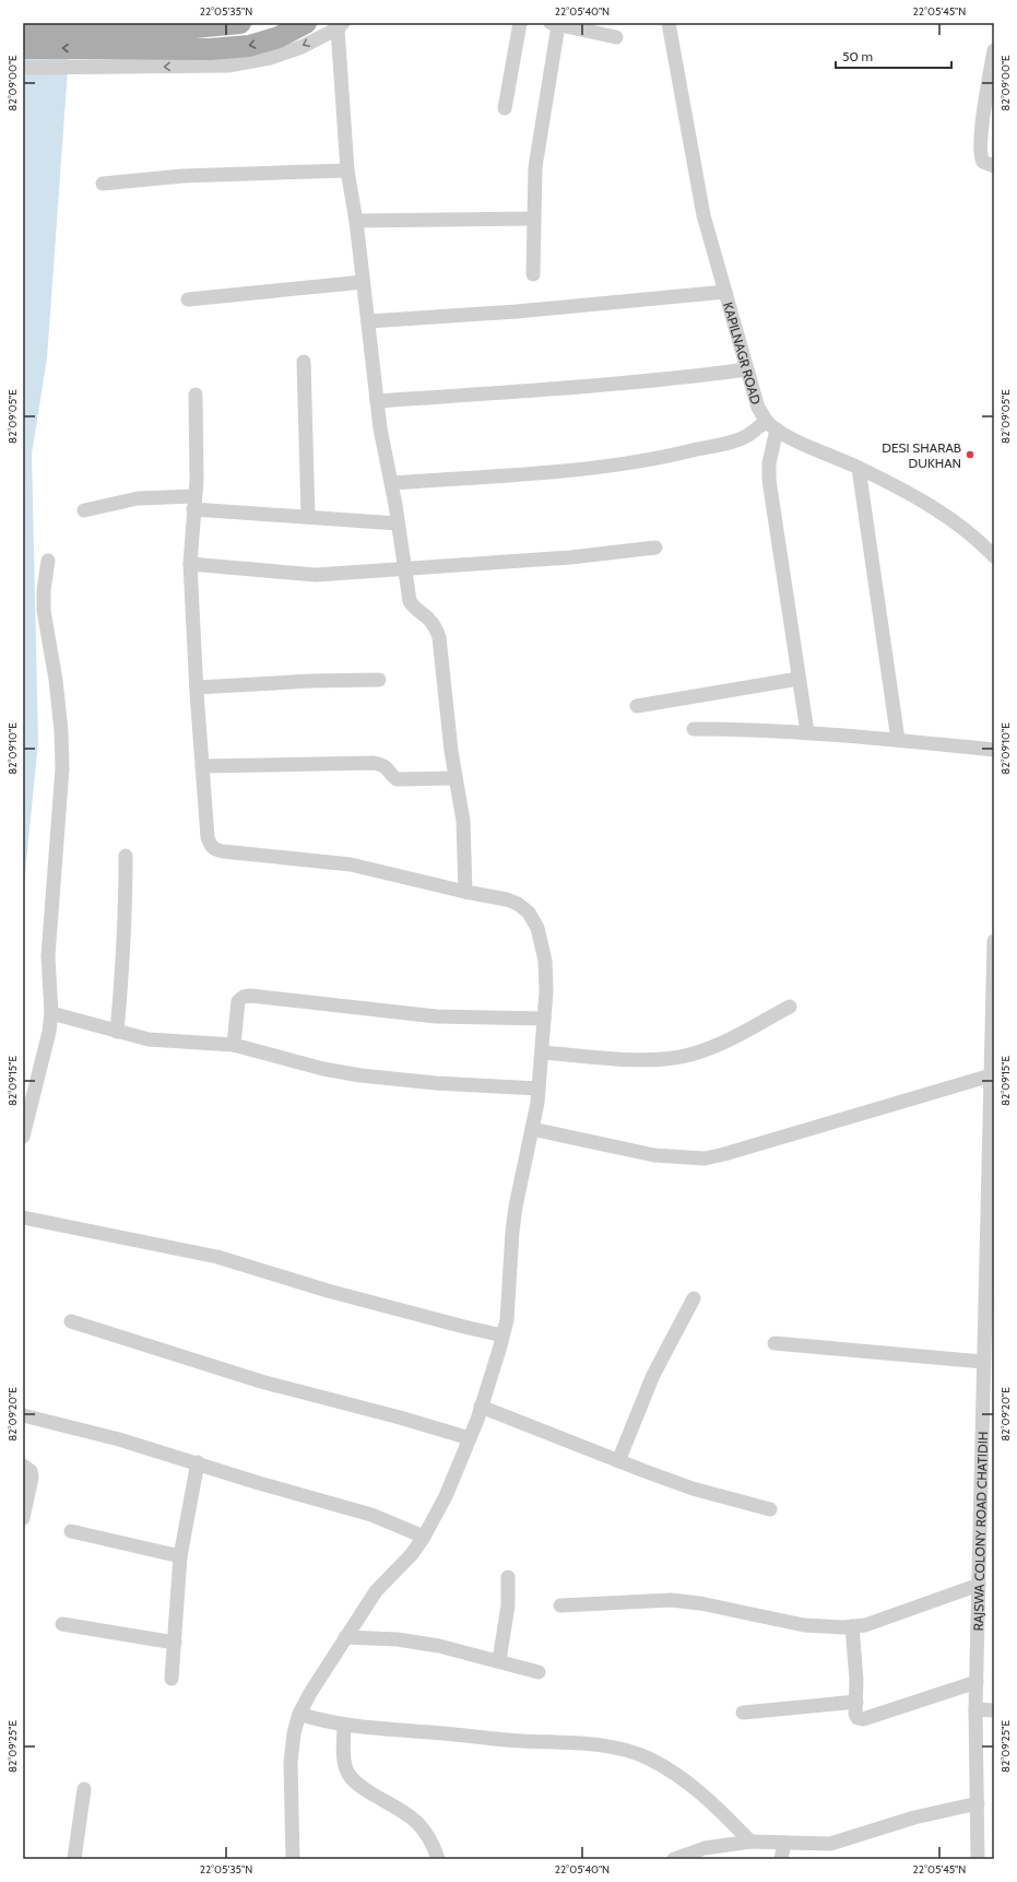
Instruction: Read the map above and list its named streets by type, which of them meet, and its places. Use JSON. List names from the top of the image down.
{
  "streets": {
    "street": ["KAPILNAGR ROAD", "RAJSWA COLONY ROAD CHATIDIH"]
  },
  "places": ["DESI SHARAB DUKHAN"],
  "scale_bar": "50 m",
  "coordinates": [
    "22°05'35\"N",
    "22°05'40\"N",
    "22°05'45\"N",
    "82°09'00\"E",
    "82°09'05\"E",
    "82°09'10\"E",
    "82°09'15\"E",
    "82°09'20\"E",
    "82°09'25\"E"
  ]
}
